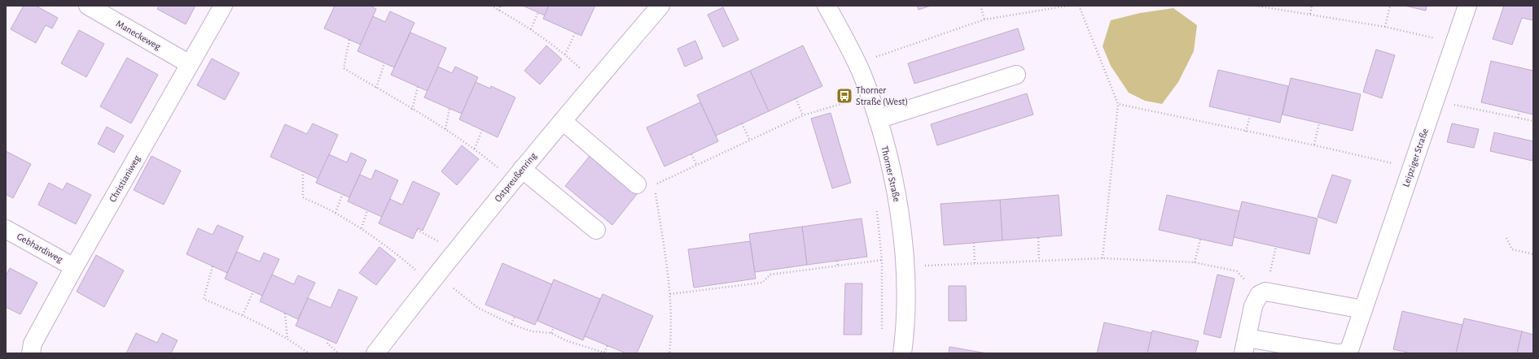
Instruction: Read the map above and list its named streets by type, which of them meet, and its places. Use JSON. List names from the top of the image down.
{
  "streets": {
    "street": [
      "Maneckeweg",
      "Leipziger Straße",
      "Thorner Straße",
      "Ostpreußenring",
      "Christianiweg",
      "Gebhardiweg"
    ]
  },
  "crossings": [
    ["Maneckeweg", "Christianiweg"],
    ["Christianiweg", "Gebhardiweg"]
  ],
  "places": {
    "bus stop": ["Thorner Straße (West)"]
  }
}
